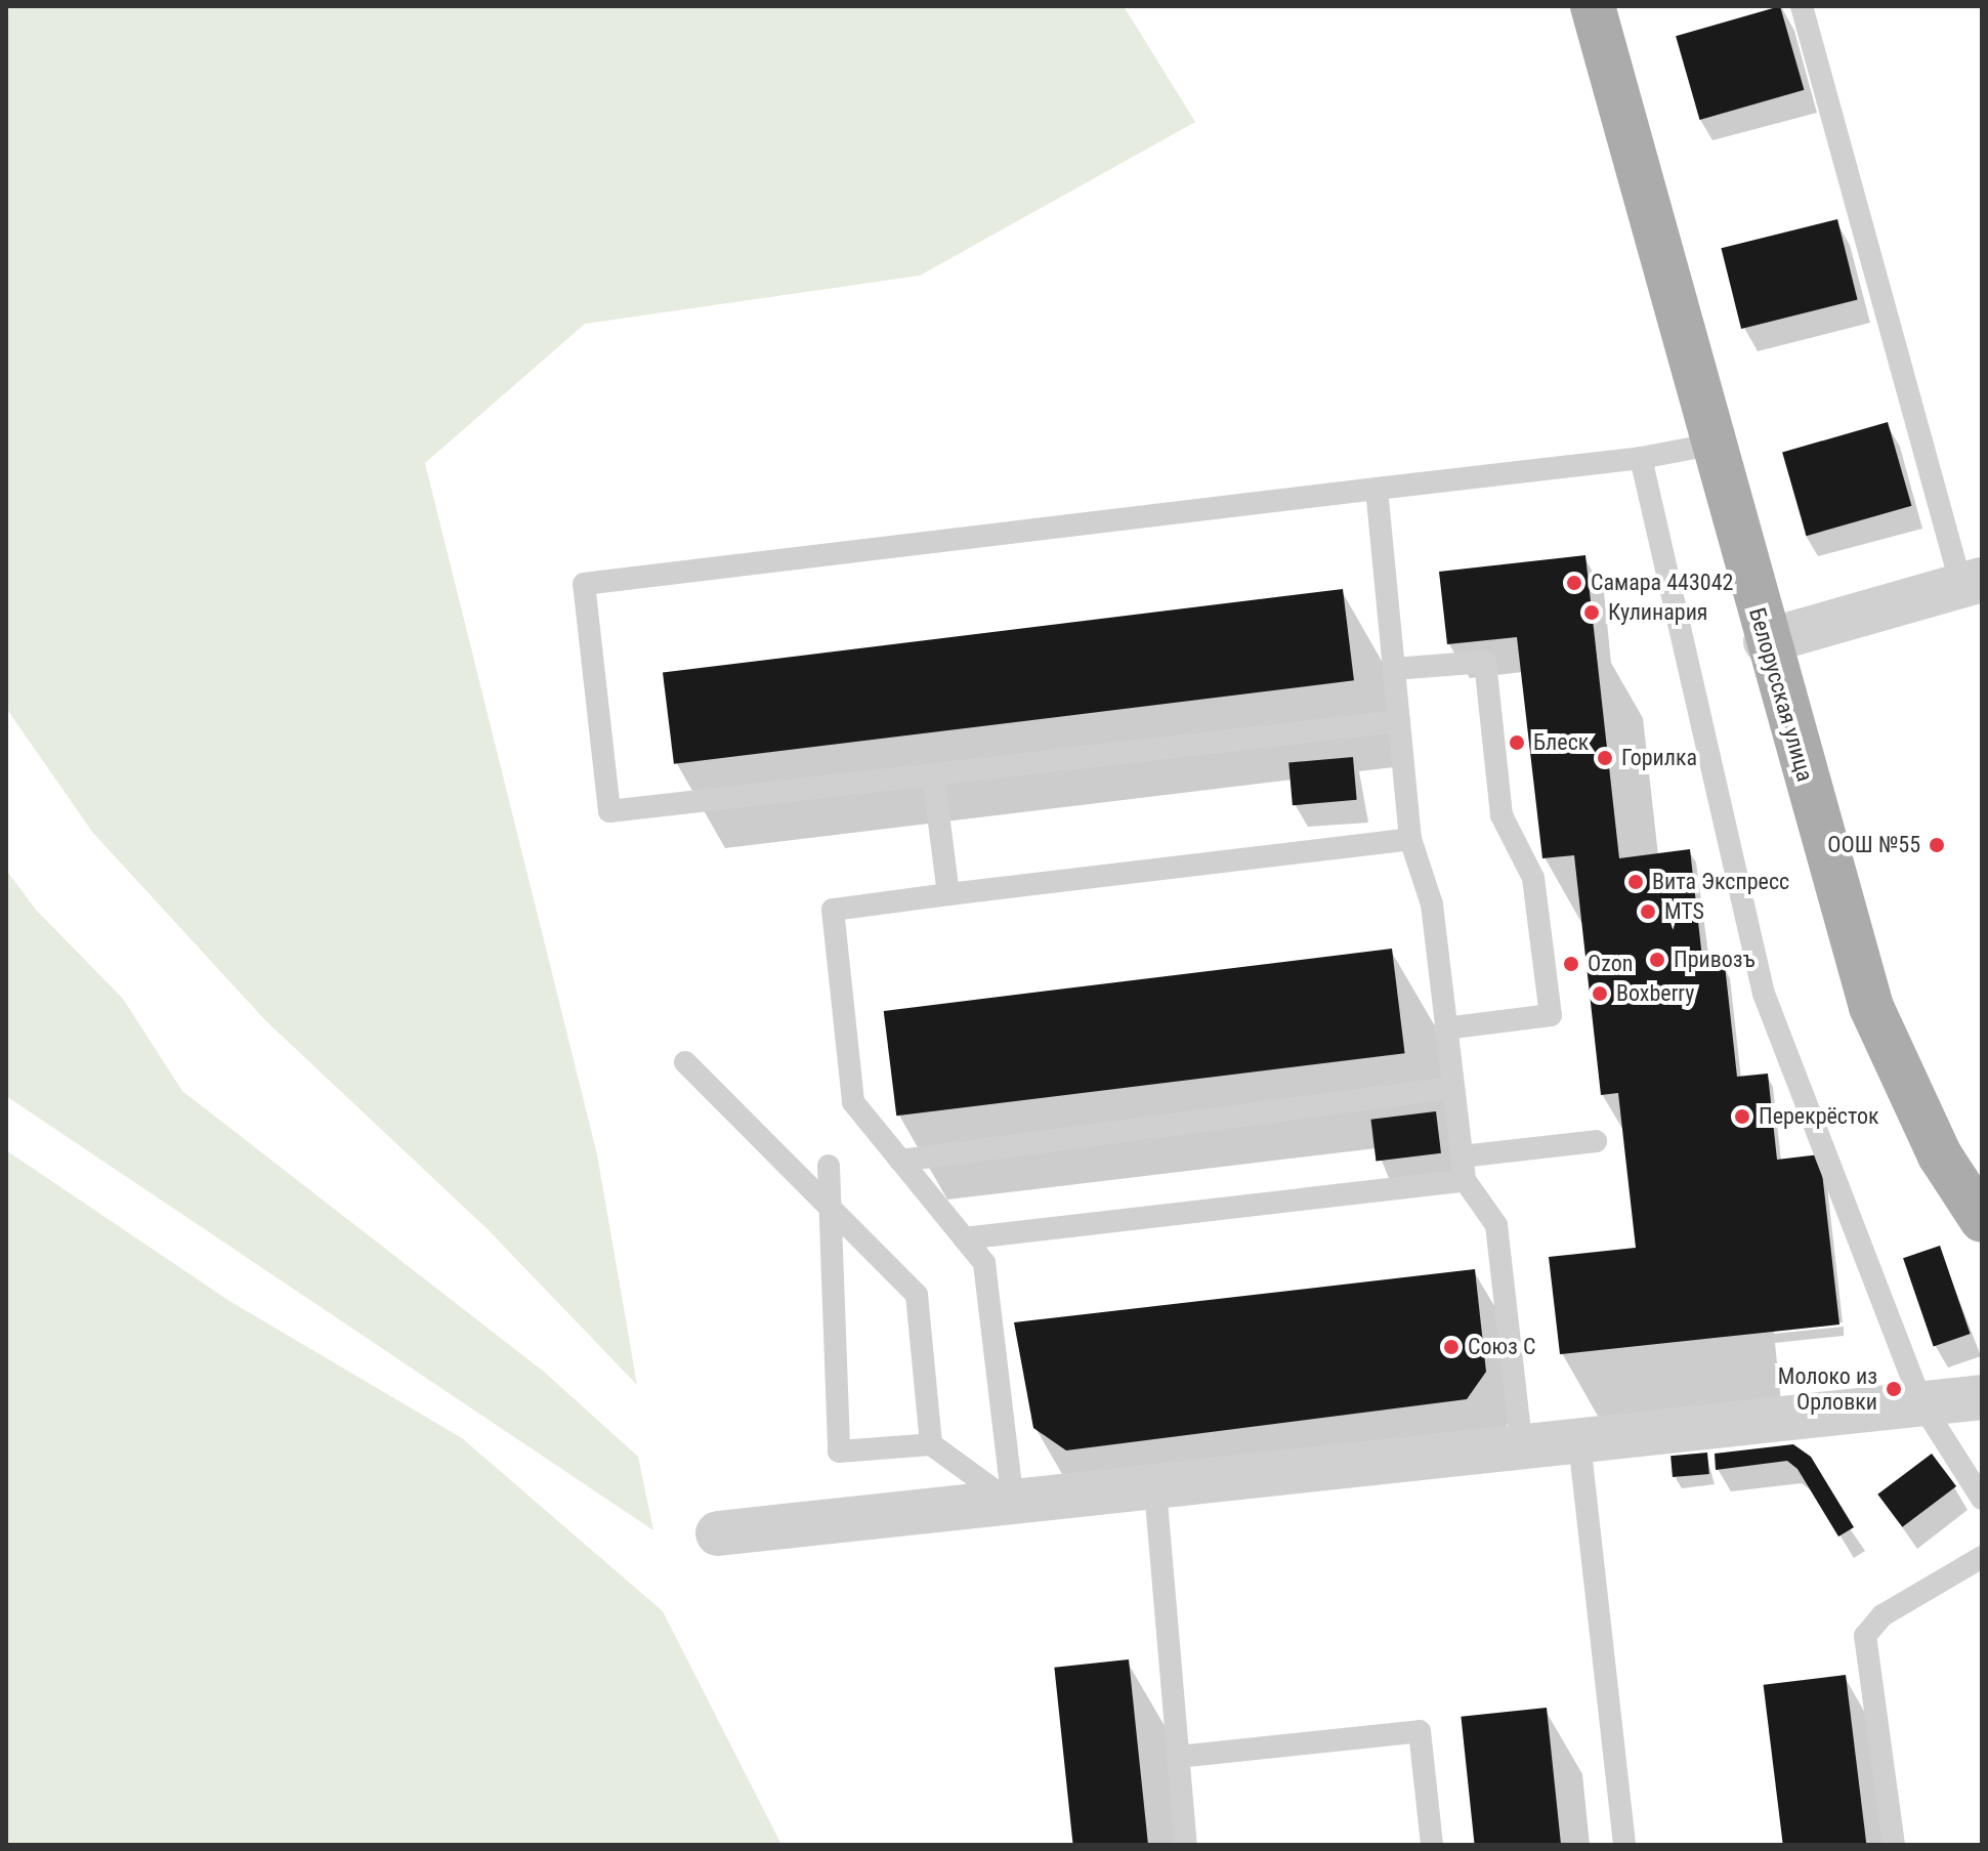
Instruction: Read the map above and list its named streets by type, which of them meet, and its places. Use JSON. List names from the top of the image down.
{
  "streets": {
    "main road": ["Белорусская улица"]
  },
  "places": [
    "Самара 443042",
    "Кулинария",
    "Блеск",
    "Горилка",
    "ООШ №55",
    "Вита Экспресс",
    "MTS",
    "Привозъ",
    "Ozon",
    "Boxberry",
    "Перекрёсток",
    "Союз С",
    "Молоко из Орловки"
  ]
}
